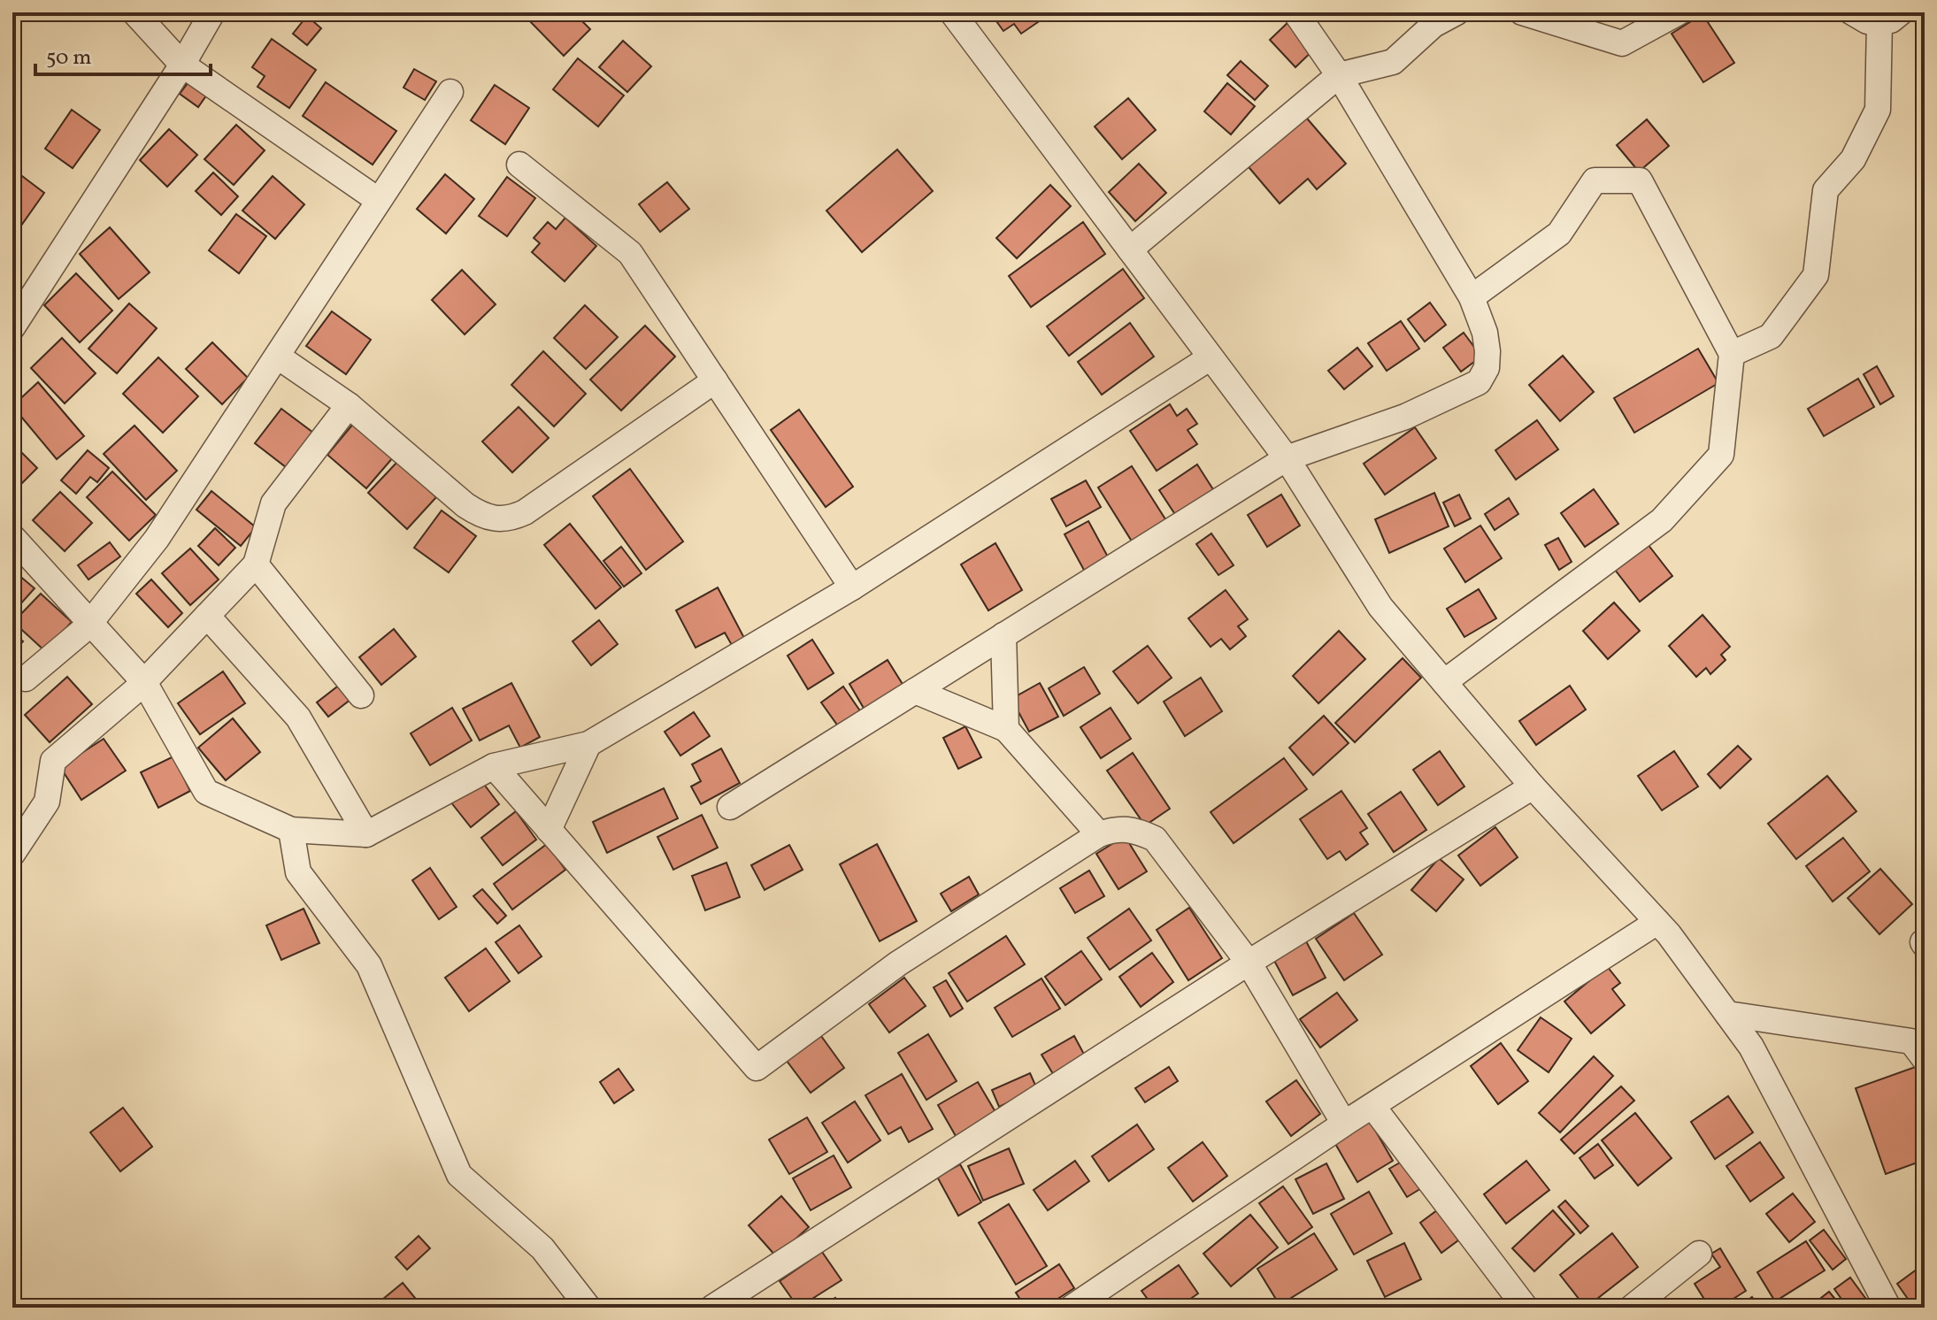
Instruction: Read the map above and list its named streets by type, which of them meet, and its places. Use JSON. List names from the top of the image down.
{
  "scale_bar": "50 m"
}
